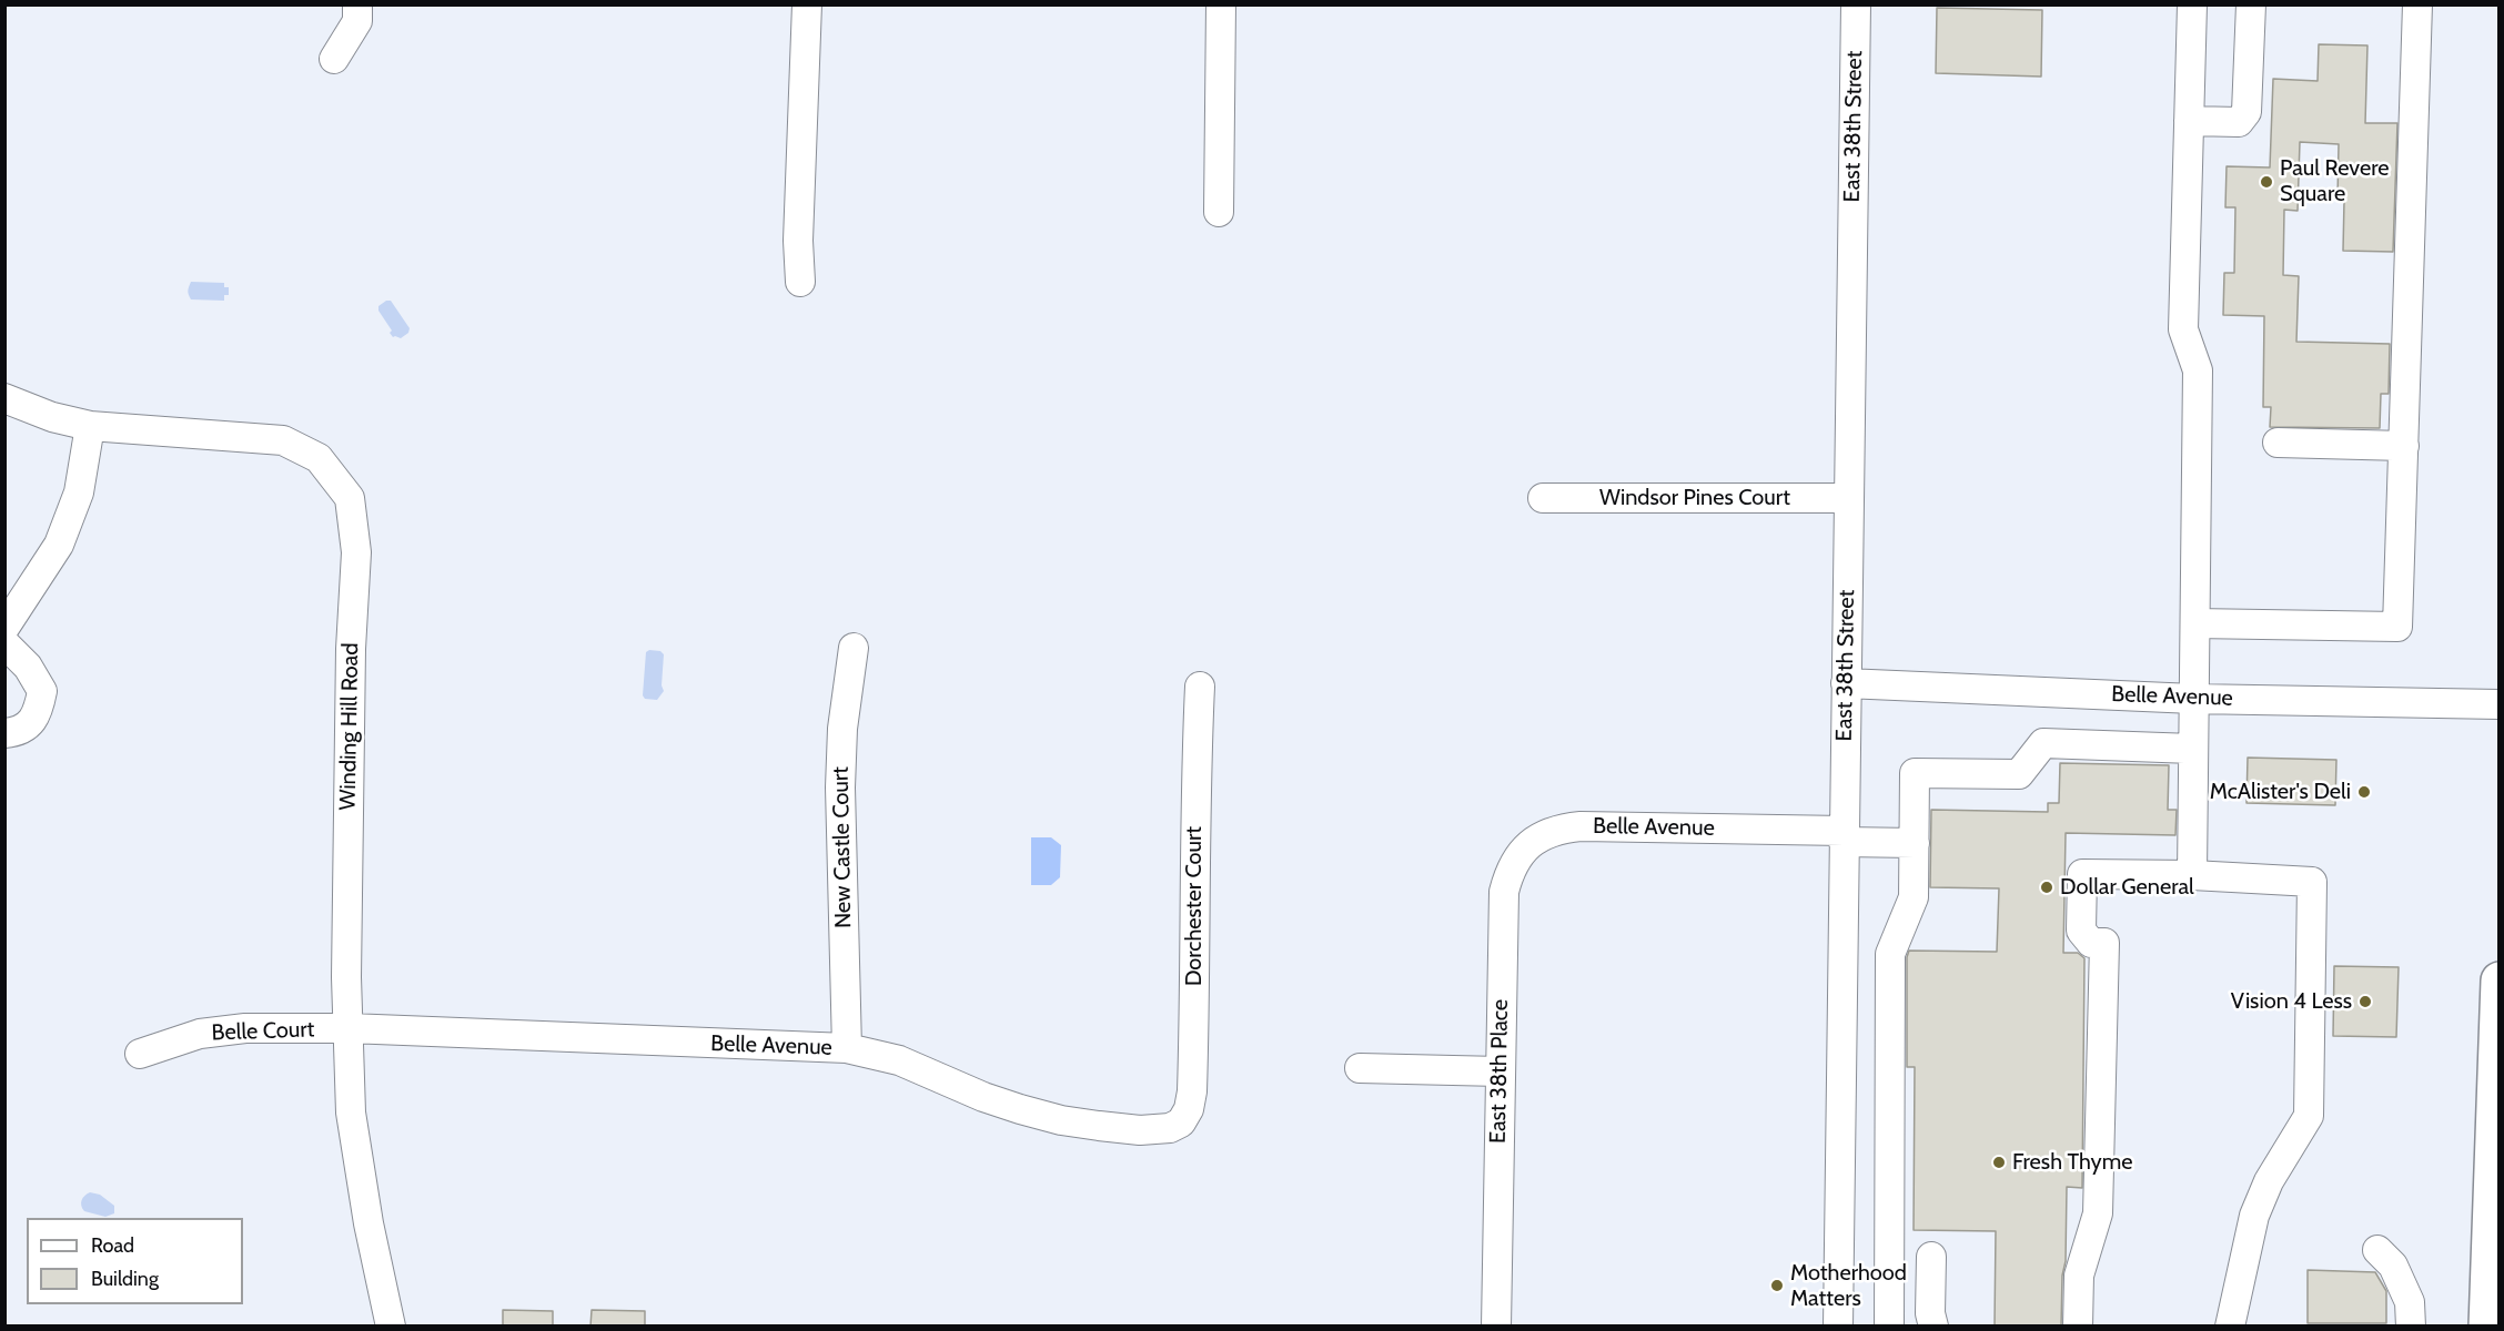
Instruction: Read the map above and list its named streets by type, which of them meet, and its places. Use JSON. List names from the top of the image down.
{
  "streets": {
    "street": [
      "East 38th Street",
      "Windsor Pines Court",
      "Belle Avenue",
      "Winding Hill Road",
      "New Castle Court",
      "Dorchester Court",
      "Belle Court",
      "East 38th Place"
    ]
  },
  "crossings": [
    ["East 38th Street", "Windsor Pines Court"],
    ["East 38th Street", "Belle Avenue"],
    ["Belle Avenue", "Winding Hill Road"],
    ["Belle Avenue", "New Castle Court"],
    ["Belle Avenue", "Dorchester Court"],
    ["Belle Avenue", "Belle Court"],
    ["Belle Avenue", "East 38th Place"],
    ["Winding Hill Road", "Belle Court"]
  ],
  "places": [
    "Paul Revere Square",
    "McAlister's Deli",
    "Dollar General",
    "Vision 4 Less",
    "Fresh Thyme",
    "Motherhood Matters"
  ],
  "legend": ["Road", "Building"]
}
